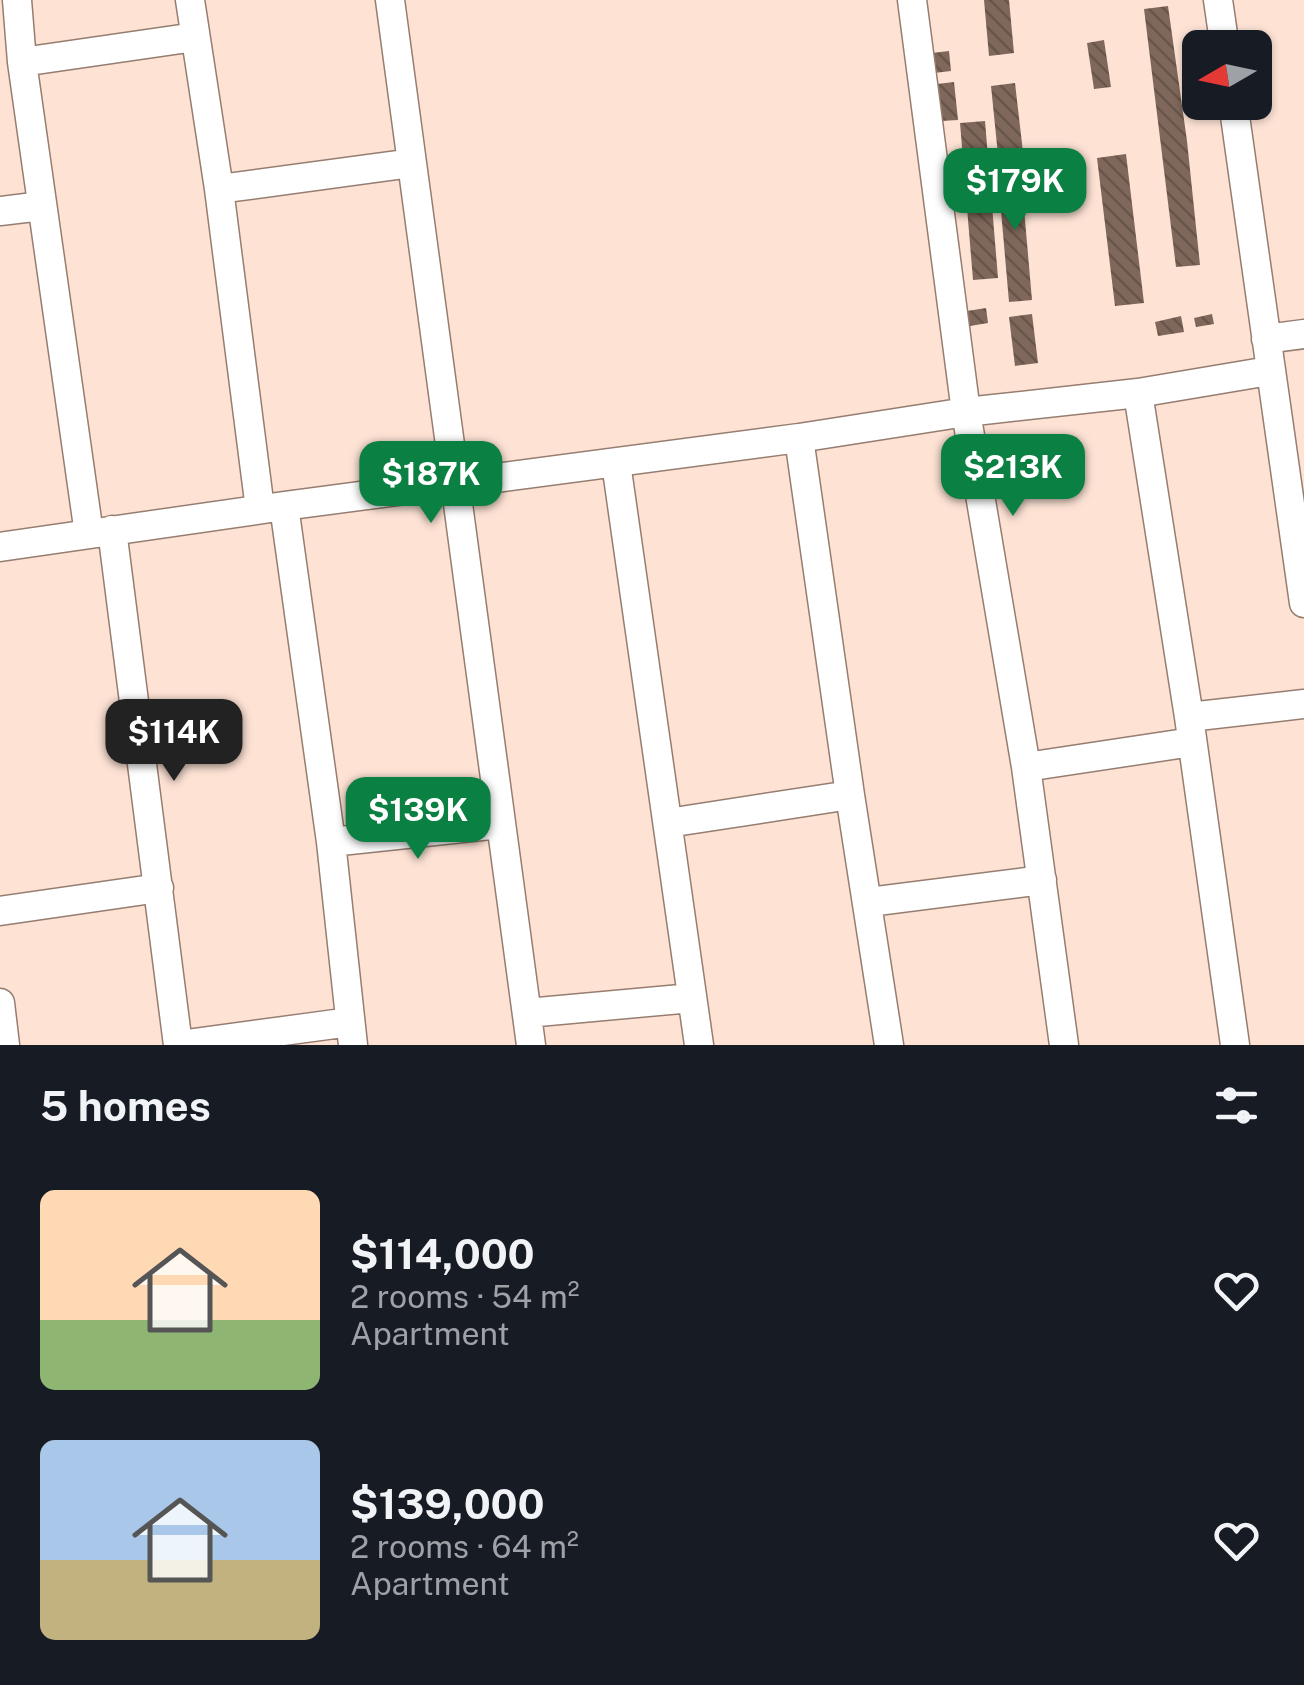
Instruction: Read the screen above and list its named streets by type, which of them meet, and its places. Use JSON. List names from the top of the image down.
{
  "north": "left",
  "page": {
    "price": [
      "$179K",
      "$213K",
      "$187K",
      "$114K",
      "$139K"
    ],
    "heading": "5 homes",
    "list": [
      {
        "name": "$114,000",
        "note": "2 rooms · 54 m² · Apartment"
      },
      {
        "name": "$139,000",
        "note": "2 rooms · 64 m² · Apartment"
      }
    ]
  }
}
